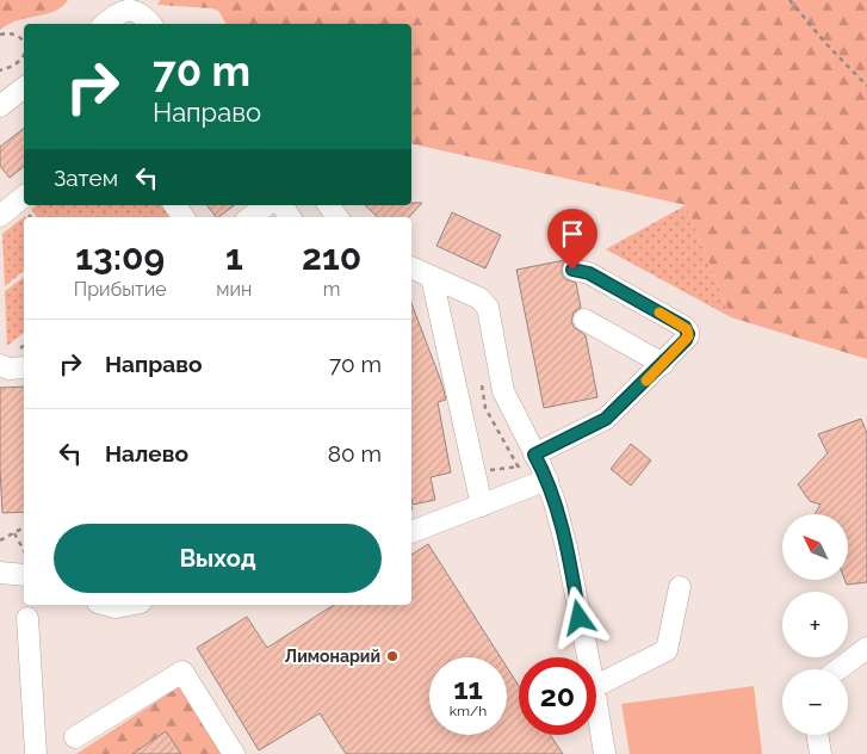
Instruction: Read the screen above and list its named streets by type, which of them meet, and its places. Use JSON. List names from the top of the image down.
{
  "places": ["Лимонарий"],
  "north": "top left",
  "page": {
    "turn": ["70 m", "Направо"],
    "then": "Затем",
    "eta": [
      "13:09",
      "Прибытие",
      "1",
      "мин",
      "210",
      "m"
    ],
    "list": [
      {
        "name": "Направо",
        "value": "70 m"
      },
      {
        "name": "Налево",
        "value": "80 m"
      }
    ],
    "buttons": "Выход",
    "map_buttons": ["+", "−"],
    "speed": "11 km/h",
    "limit": "20"
  }
}
